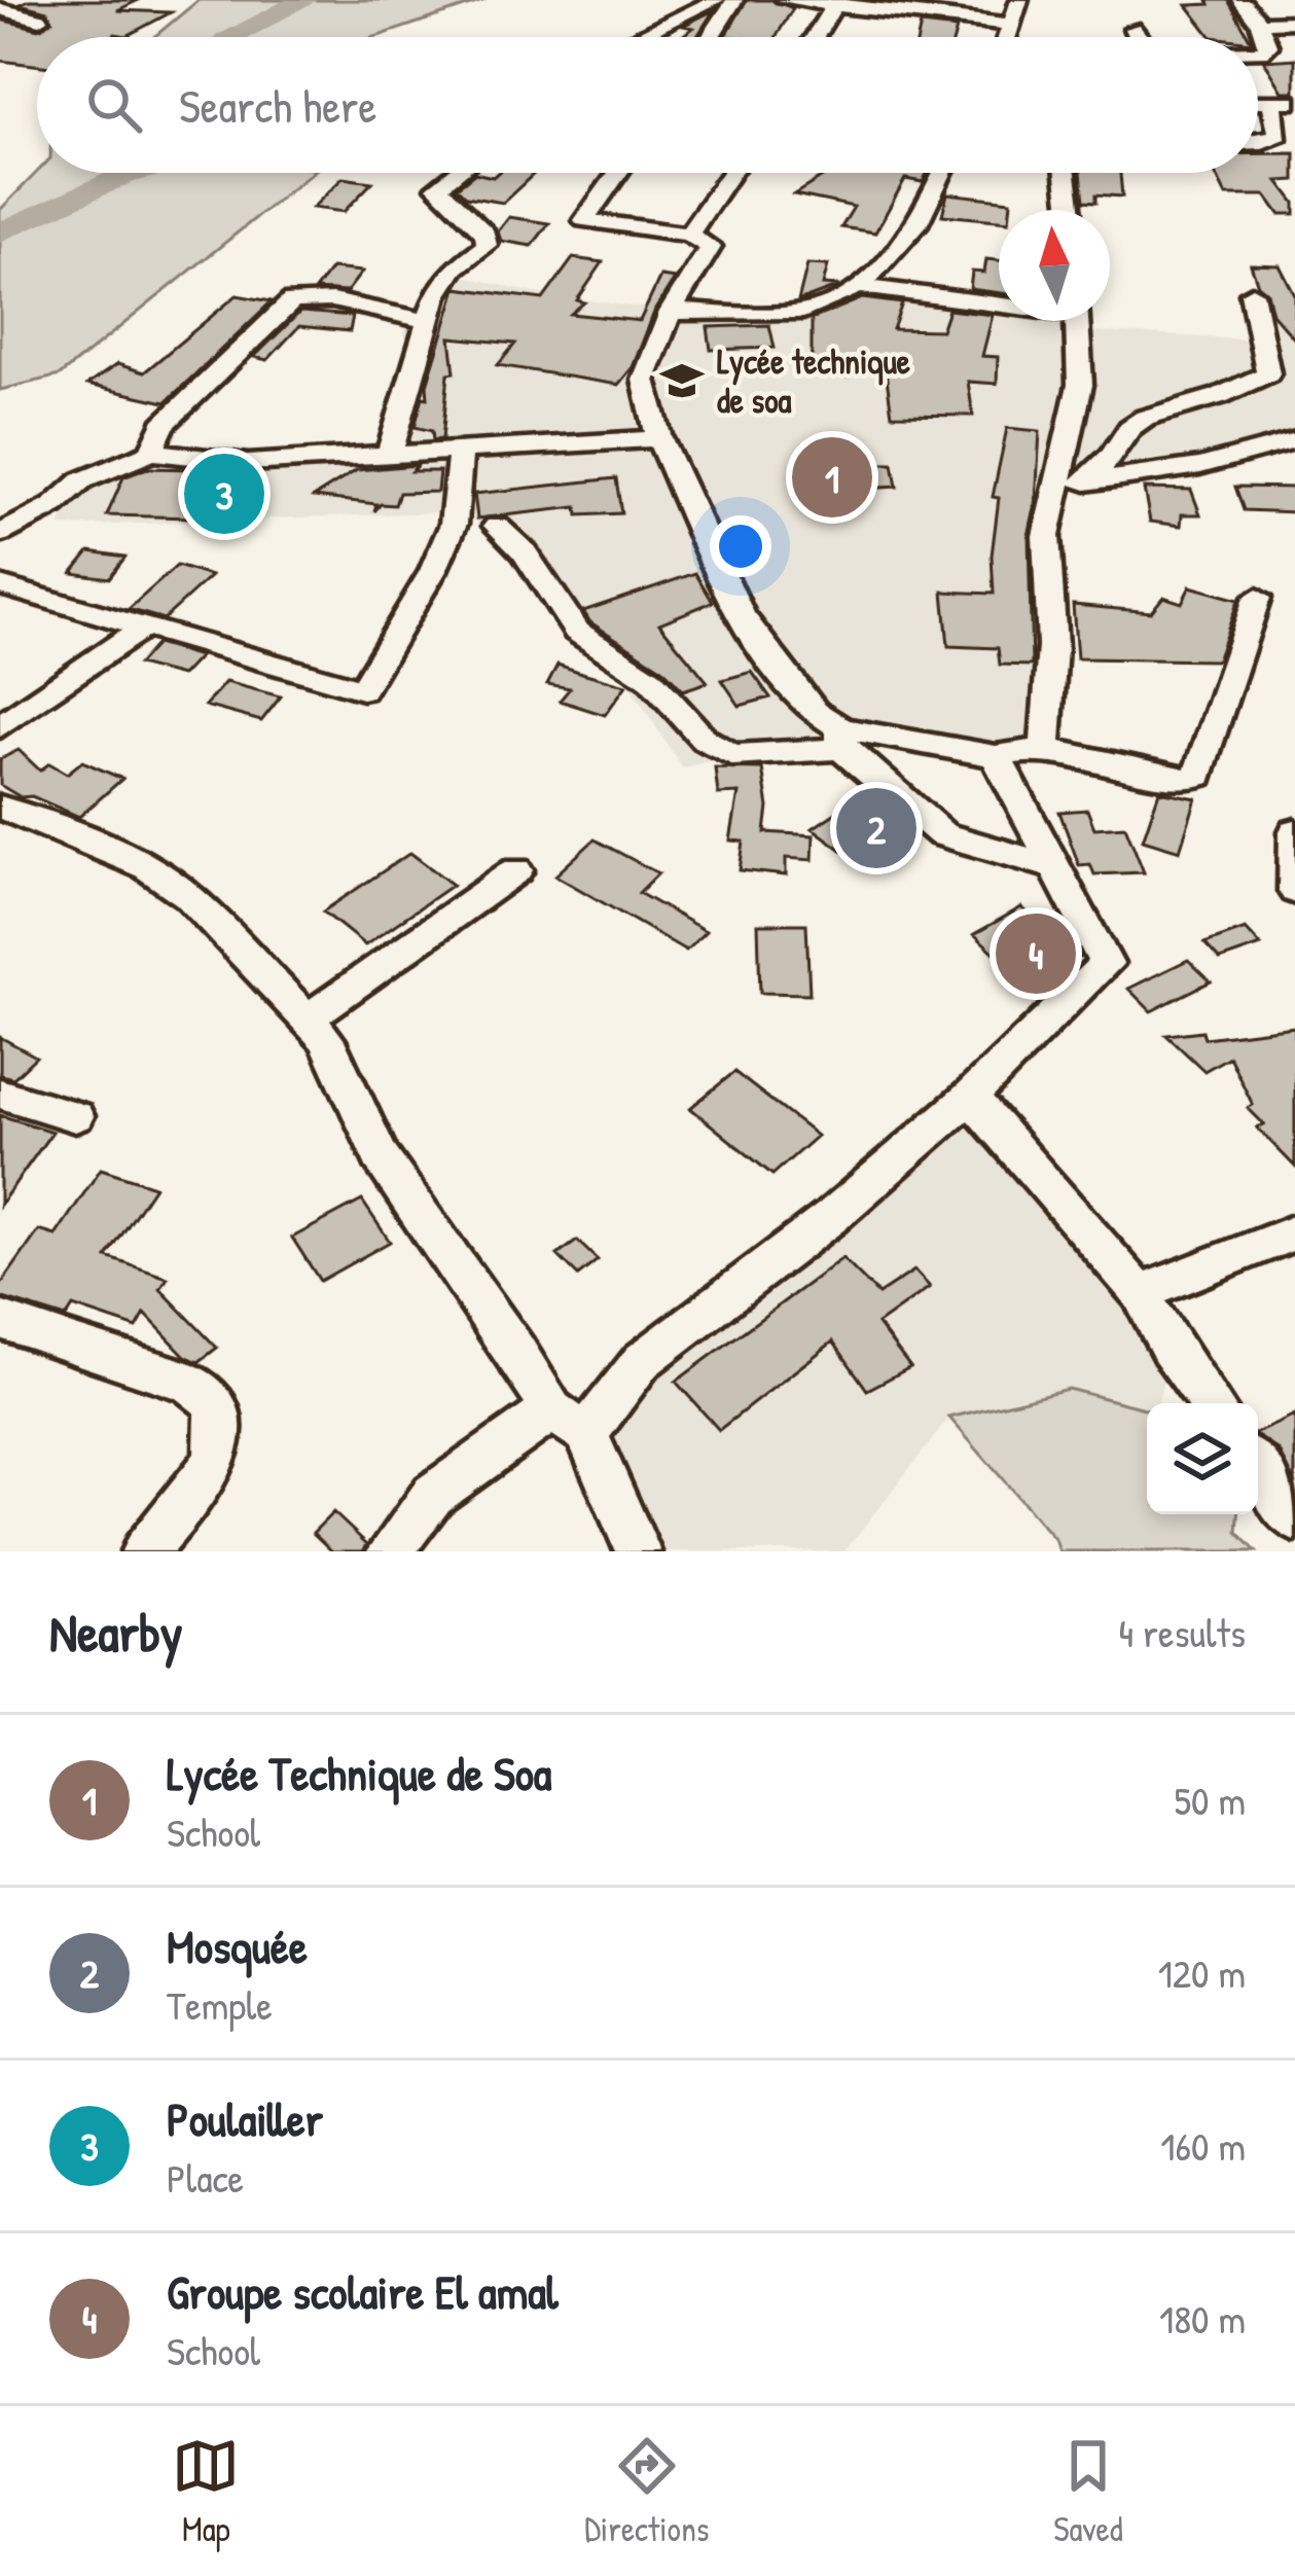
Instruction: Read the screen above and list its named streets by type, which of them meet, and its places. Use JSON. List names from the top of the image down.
{
  "places": {
    "school or university": ["Lycée technique de soa"]
  },
  "north": "top",
  "page": {
    "search": "Search here",
    "pins": [
      "1",
      "3",
      "2",
      "4"
    ],
    "heading": ["Nearby", "4 results"],
    "list": [
      {
        "mark": "1",
        "name": "Lycée Technique de Soa",
        "note": "School",
        "value": "50 m"
      },
      {
        "mark": "2",
        "name": "Mosquée",
        "note": "Temple",
        "value": "120 m"
      },
      {
        "mark": "3",
        "name": "Poulailler",
        "note": "Place",
        "value": "160 m"
      },
      {
        "mark": "4",
        "name": "Groupe scolaire El amal",
        "note": "School",
        "value": "180 m"
      }
    ],
    "nav": ["Map", "Directions", "Saved"]
  }
}
